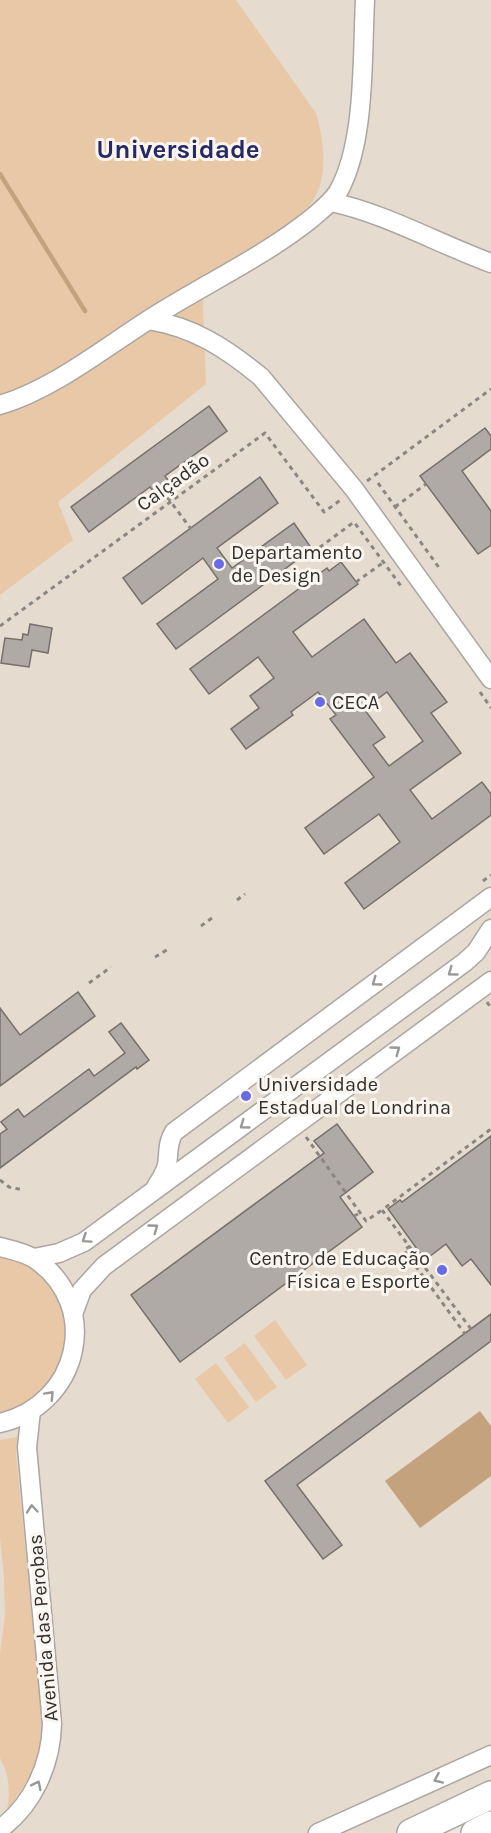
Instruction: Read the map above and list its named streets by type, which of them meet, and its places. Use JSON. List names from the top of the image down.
{
  "streets": {
    "street": ["Avenida das Perobas"],
    "path": ["Calçadão"]
  },
  "one_way": ["Avenida das Perobas"],
  "districts": ["Universidade"],
  "places": [
    "Departamento de Design",
    "CECA",
    "Universidade Estadual de Londrina",
    "Centro de Educação Física e Esporte"
  ]
}
